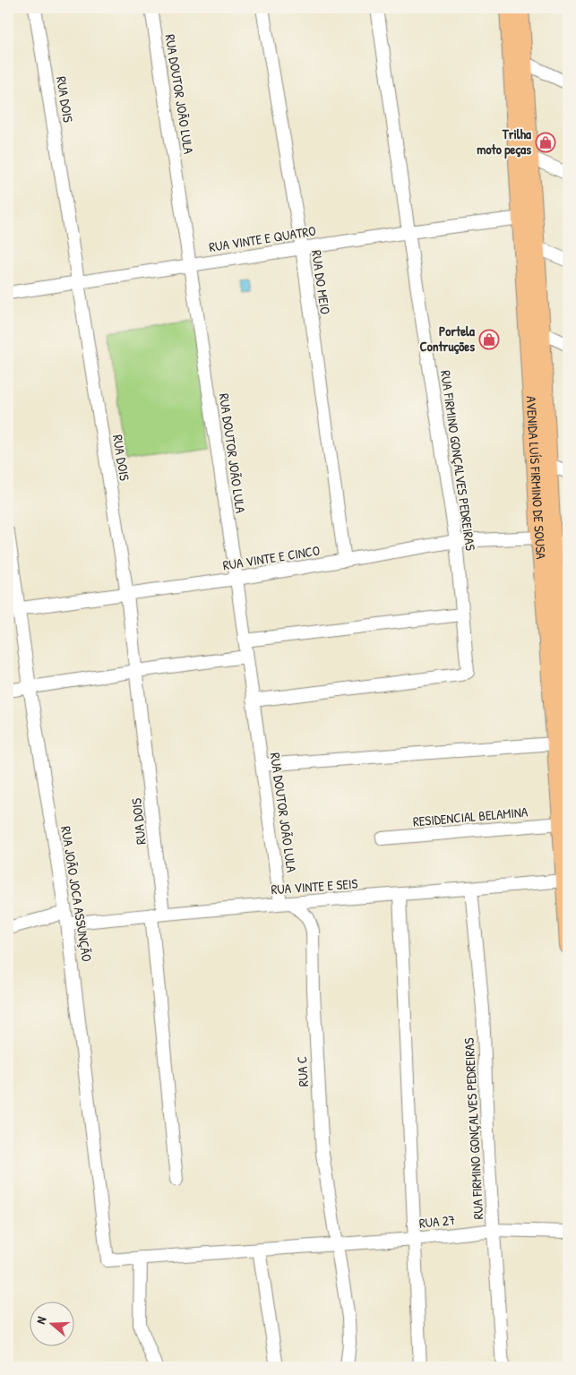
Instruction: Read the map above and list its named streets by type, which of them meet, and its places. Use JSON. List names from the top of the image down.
{
  "streets": {
    "main road": ["AVENIDA LUÍS FIRMINO DE SOUSA"],
    "street": [
      "RUA DOUTOR JOÃO LULA",
      "RUA DOIS",
      "RUA VINTE E QUATRO",
      "RUA DO MEIO",
      "RUA FIRMINO GONÇALVES PEDREIRAS",
      "RUA VINTE E CINCO",
      "RESIDENCIAL BELAMINA",
      "RUA VINTE E SEIS",
      "RUA JOÃO JOCA ASSUNÇÃO",
      "RUA C",
      "RUA 27"
    ]
  },
  "crossings": [
    ["RUA DOUTOR JOÃO LULA", "RUA VINTE E QUATRO"],
    ["RUA DOUTOR JOÃO LULA", "RUA FIRMINO GONÇALVES PEDREIRAS"],
    ["RUA DOUTOR JOÃO LULA", "RUA VINTE E CINCO"],
    ["RUA DOUTOR JOÃO LULA", "RUA VINTE E SEIS"],
    ["RUA DOUTOR JOÃO LULA", "RUA C"],
    ["RUA DOIS", "RUA VINTE E QUATRO"],
    ["RUA DOIS", "RUA VINTE E CINCO"],
    ["RUA DOIS", "RUA VINTE E SEIS"],
    ["RUA VINTE E QUATRO", "RUA DO MEIO"],
    ["RUA VINTE E QUATRO", "RUA FIRMINO GONÇALVES PEDREIRAS"],
    ["RUA VINTE E QUATRO", "AVENIDA LUÍS FIRMINO DE SOUSA"],
    ["RUA DO MEIO", "RUA VINTE E CINCO"],
    ["RUA FIRMINO GONÇALVES PEDREIRAS", "RUA VINTE E CINCO"],
    ["RUA FIRMINO GONÇALVES PEDREIRAS", "RUA VINTE E SEIS"],
    ["RUA FIRMINO GONÇALVES PEDREIRAS", "RUA 27"],
    ["AVENIDA LUÍS FIRMINO DE SOUSA", "RUA VINTE E CINCO"],
    ["AVENIDA LUÍS FIRMINO DE SOUSA", "RESIDENCIAL BELAMINA"],
    ["AVENIDA LUÍS FIRMINO DE SOUSA", "RUA VINTE E SEIS"],
    ["RUA VINTE E CINCO", "RUA JOÃO JOCA ASSUNÇÃO"],
    ["RUA VINTE E SEIS", "RUA JOÃO JOCA ASSUNÇÃO"],
    ["RUA VINTE E SEIS", "RUA C"],
    ["RUA JOÃO JOCA ASSUNÇÃO", "RUA 27"],
    ["RUA C", "RUA 27"]
  ],
  "places": {
    "shop": ["Trilha moto peças", "Portela Contruções"]
  },
  "north": "left"
}
